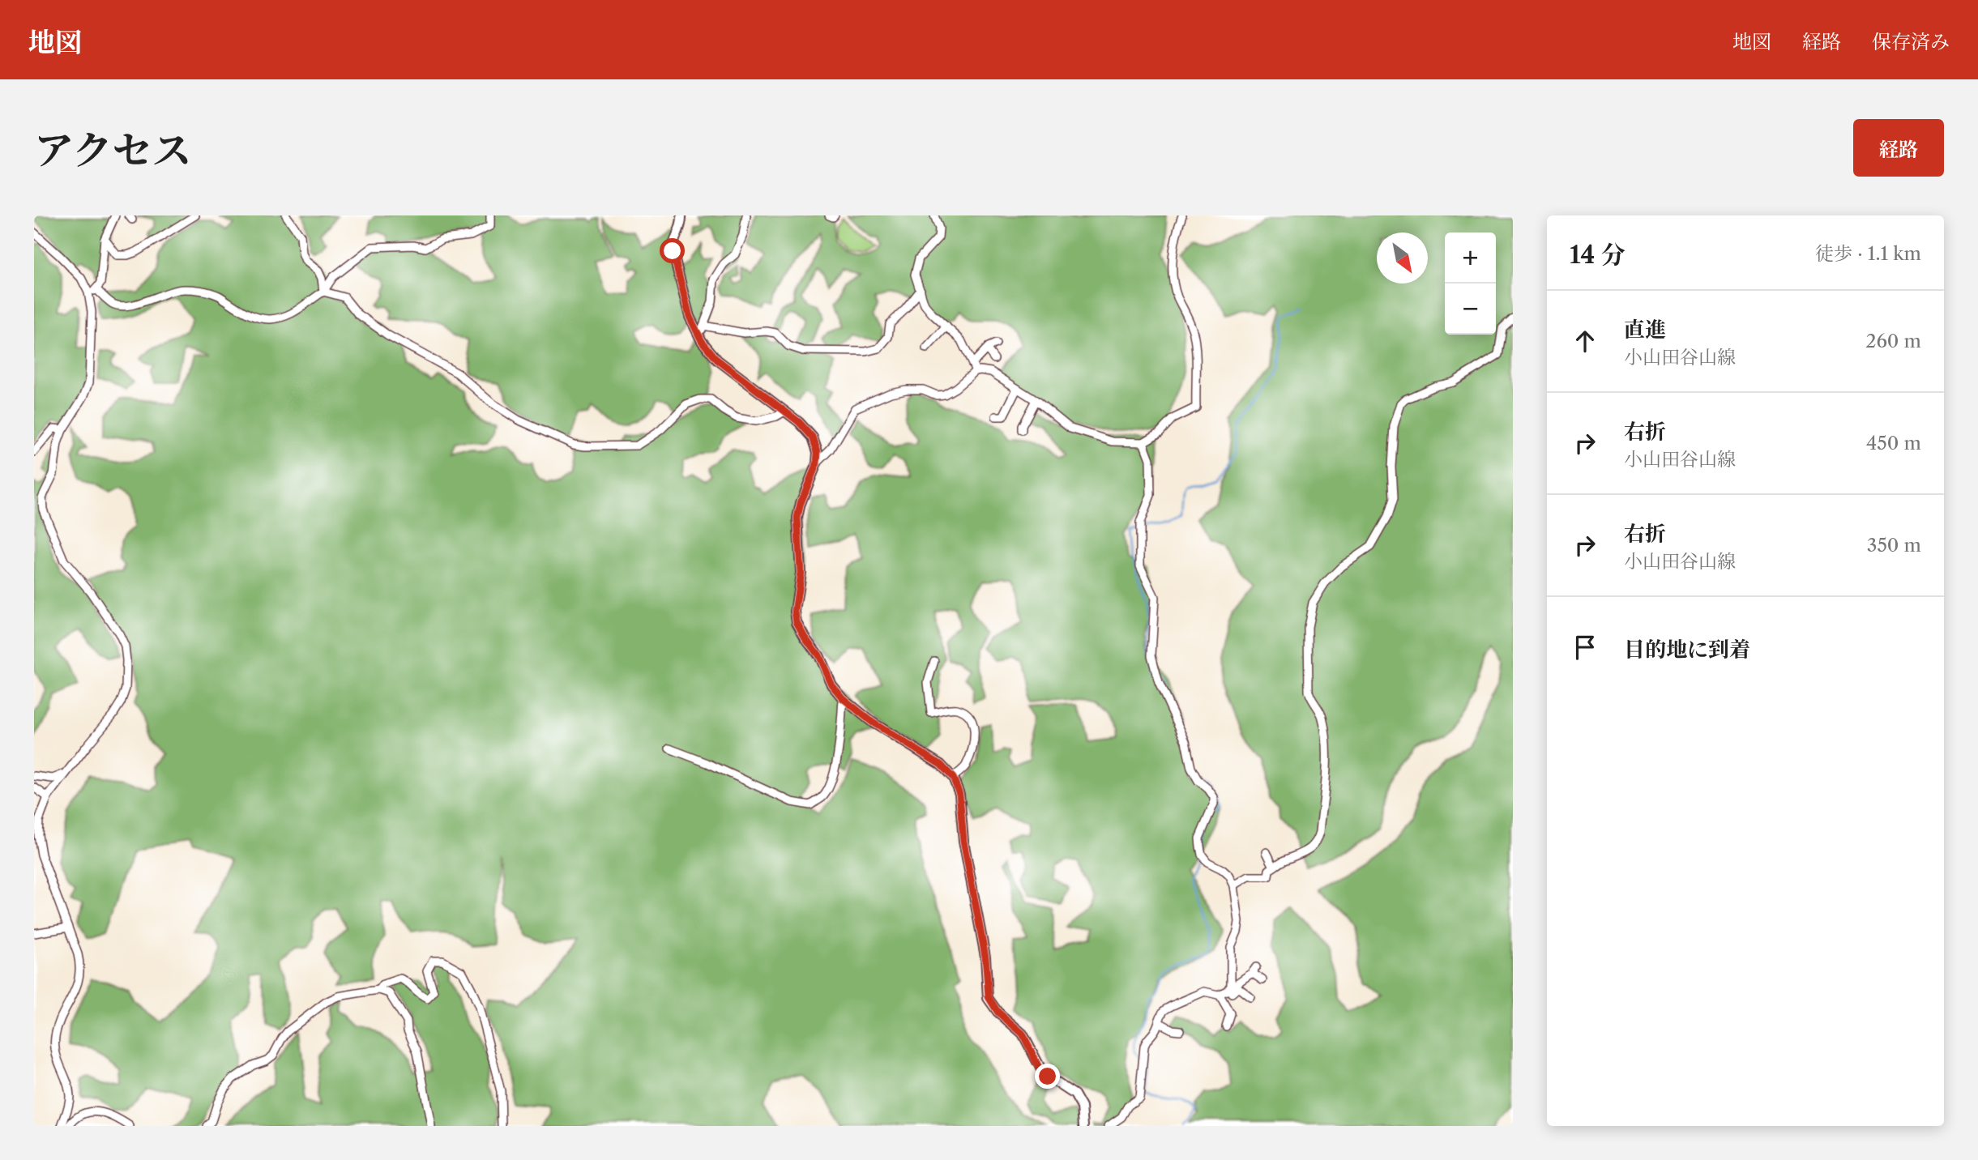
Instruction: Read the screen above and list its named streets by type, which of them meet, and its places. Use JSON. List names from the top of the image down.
{
  "north": "bottom right",
  "page": {
    "header": "地図",
    "nav": ["地図", "経路", "保存済み"],
    "title": "アクセス",
    "buttons": "経路",
    "heading": ["14 分", "徒歩 · 1.1 km"],
    "map_buttons": ["+", "−"],
    "list": [
      ["直進", "小山田谷山線", "260 m"],
      ["右折", "小山田谷山線", "450 m"],
      ["右折", "小山田谷山線", "350 m"],
      "目的地に到着"
    ]
  }
}
